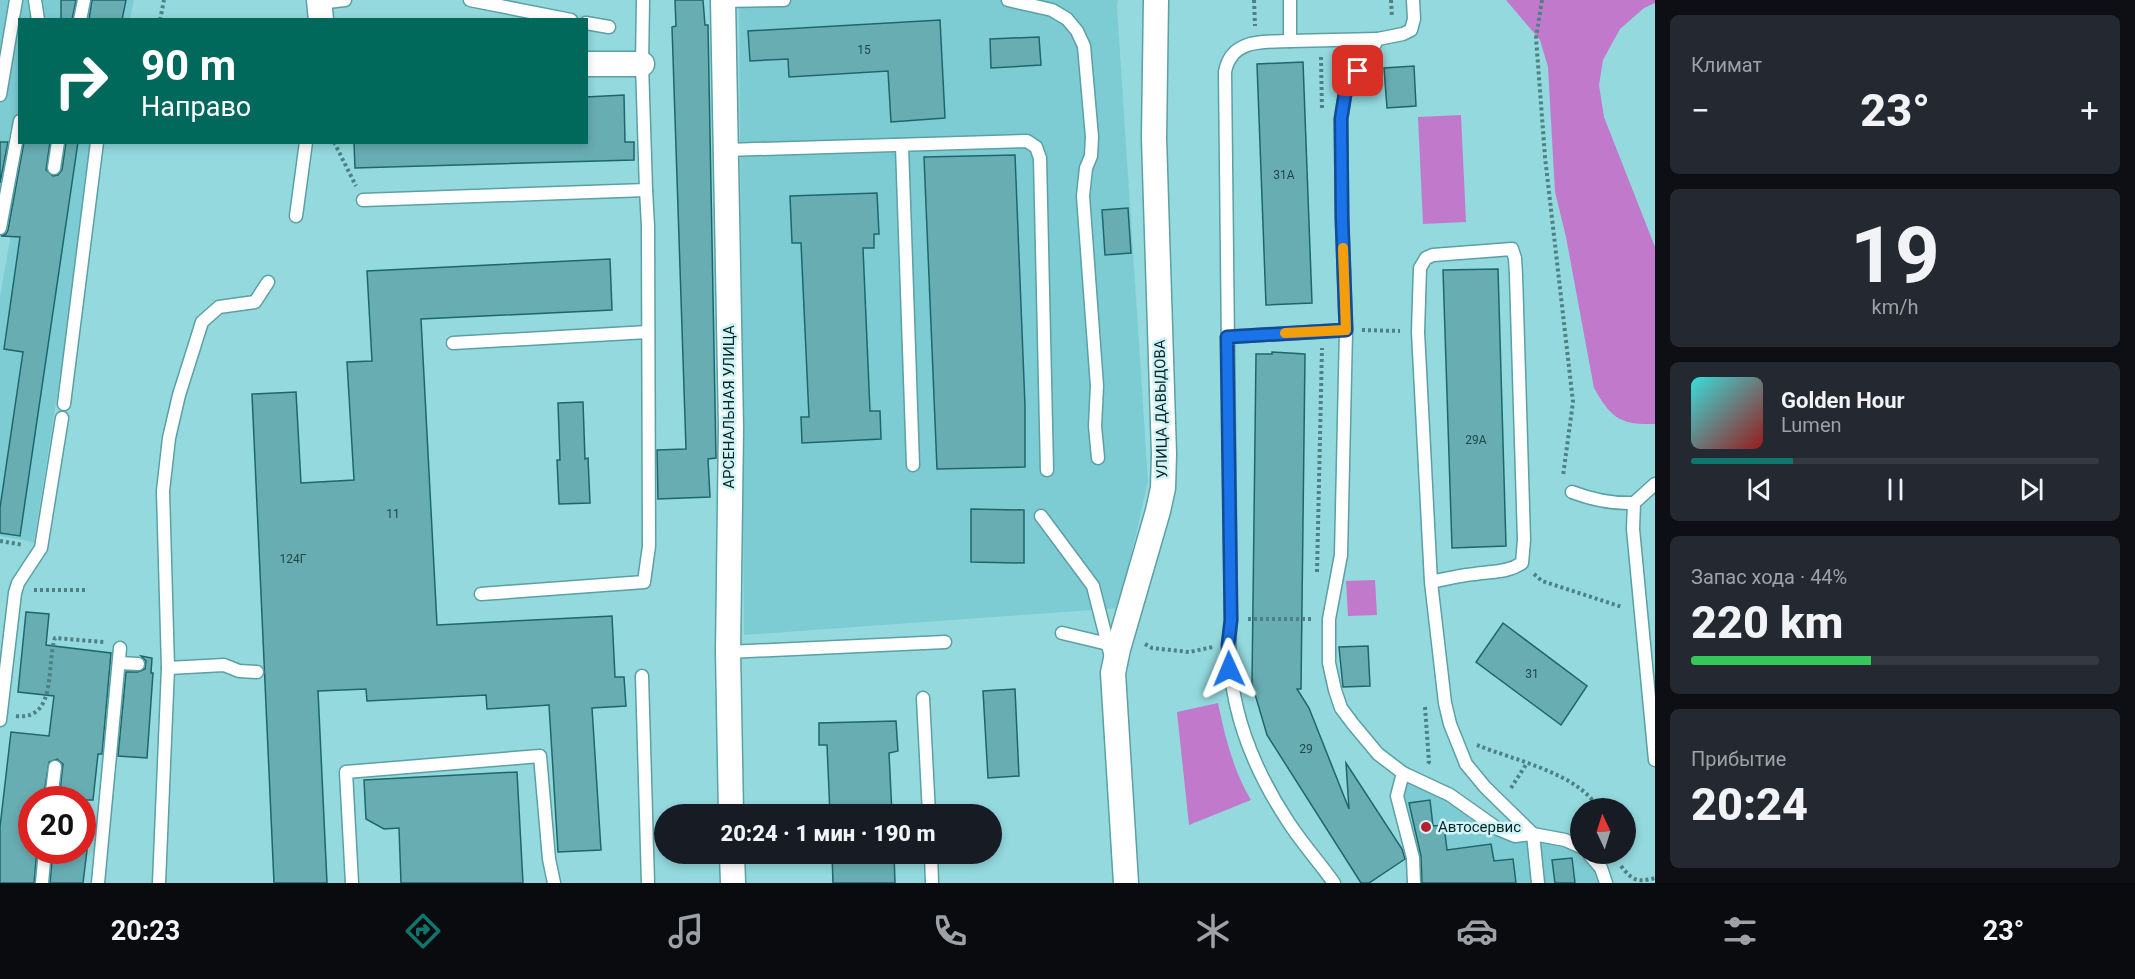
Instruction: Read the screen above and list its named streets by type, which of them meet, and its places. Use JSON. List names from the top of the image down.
{
  "streets": {
    "street": ["АРСЕНАЛЬНАЯ УЛИЦА", "УЛИЦА ДАВЫДОВА"]
  },
  "places": ["Автосервис"],
  "house_numbers": [
    "15",
    "31А",
    "29А",
    "11",
    "124Г",
    "31",
    "29"
  ],
  "north": "top",
  "page": {
    "tile": [
      "Климат",
      ["19", "km/h"],
      ["Запас хода · 44%", "220 km"],
      ["Прибытие", "20:24"]
    ],
    "turn": ["90 m", "Направо"],
    "heat": ["−", "23°", "+"],
    "song": ["Golden Hour", "Lumen"],
    "limit": "20",
    "trip": "20:24 · 1 мин · 190 m",
    "tabs": ["20:23", "23°"]
  }
}
